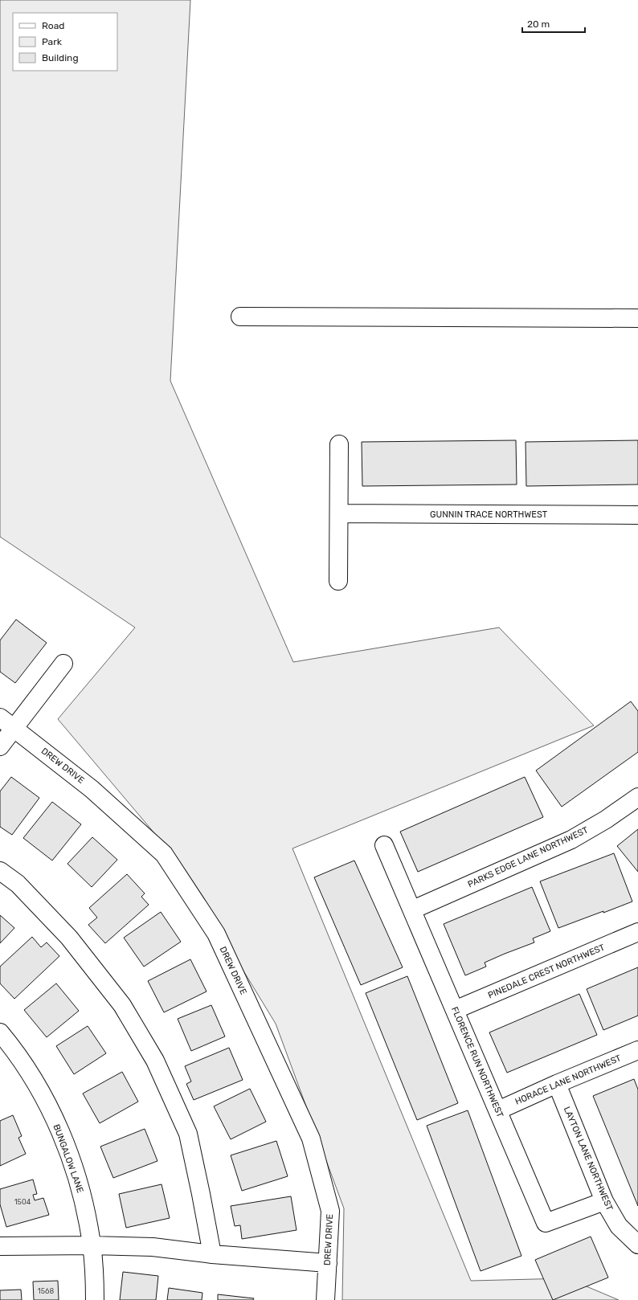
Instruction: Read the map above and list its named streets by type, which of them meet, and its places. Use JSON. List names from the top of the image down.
{
  "streets": {
    "street": [
      "GUNNIN TRACE NORTHWEST",
      "DREW DRIVE",
      "PARKS EDGE LANE NORTHWEST",
      "PINEDALE CREST NORTHWEST",
      "FLORENCE RUN NORTHWEST",
      "HORACE LANE NORTHWEST",
      "BUNGALOW LANE",
      "LAYTON LANE NORTHWEST"
    ]
  },
  "crossings": [
    ["PARKS EDGE LANE NORTHWEST", "FLORENCE RUN NORTHWEST"],
    ["PINEDALE CREST NORTHWEST", "FLORENCE RUN NORTHWEST"],
    ["FLORENCE RUN NORTHWEST", "HORACE LANE NORTHWEST"],
    ["FLORENCE RUN NORTHWEST", "LAYTON LANE NORTHWEST"],
    ["HORACE LANE NORTHWEST", "LAYTON LANE NORTHWEST"]
  ],
  "house_numbers": ["1504", "1568"],
  "legend": ["Road", "Park", "Building"],
  "scale_bar": "20 m"
}
